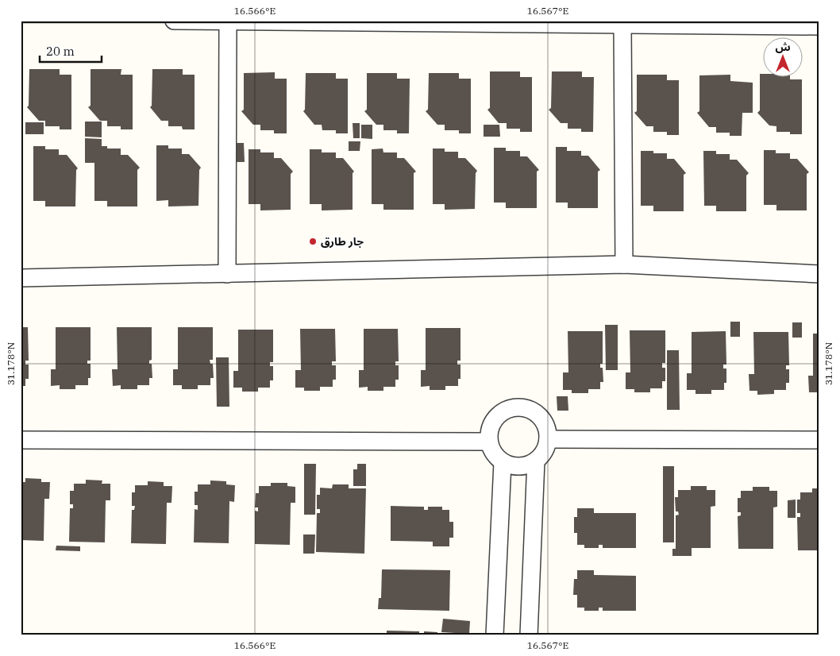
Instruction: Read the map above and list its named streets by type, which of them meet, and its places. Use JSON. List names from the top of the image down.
{
  "places": ["جار طارق"],
  "scale_bar": "20 m",
  "north": "top",
  "coordinates": ["16.566°E", "16.567°E", "31.178°N"]
}
